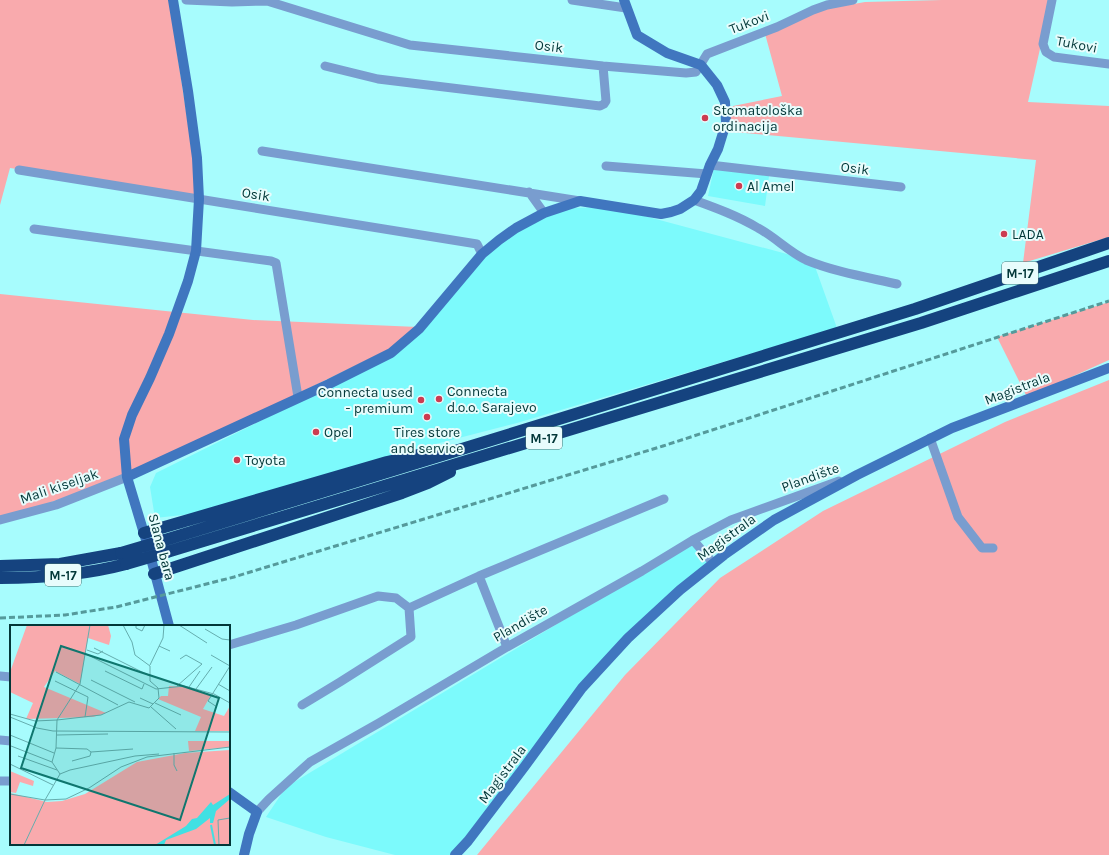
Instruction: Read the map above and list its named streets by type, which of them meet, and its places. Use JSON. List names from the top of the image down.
{
  "streets": {
    "highway": ["M-17"],
    "main road": ["Magistrala", "Plandište", "Slana bara"],
    "street": ["Tukovi", "Osik", "Mali kiseljak"]
  },
  "crossings": [
    ["Tukovi", "Osik"],
    ["Osik", "Slana bara"],
    ["Magistrala", "Plandište"],
    ["Mali kiseljak", "Slana bara"]
  ],
  "places": [
    "Stomatološka ordinacija",
    "Al Amel",
    "LADA",
    "Connecta d.o.o. Sarajevo",
    "Connecta used - premium",
    "Tires store and service",
    "Opel",
    "Toyota"
  ]
}
